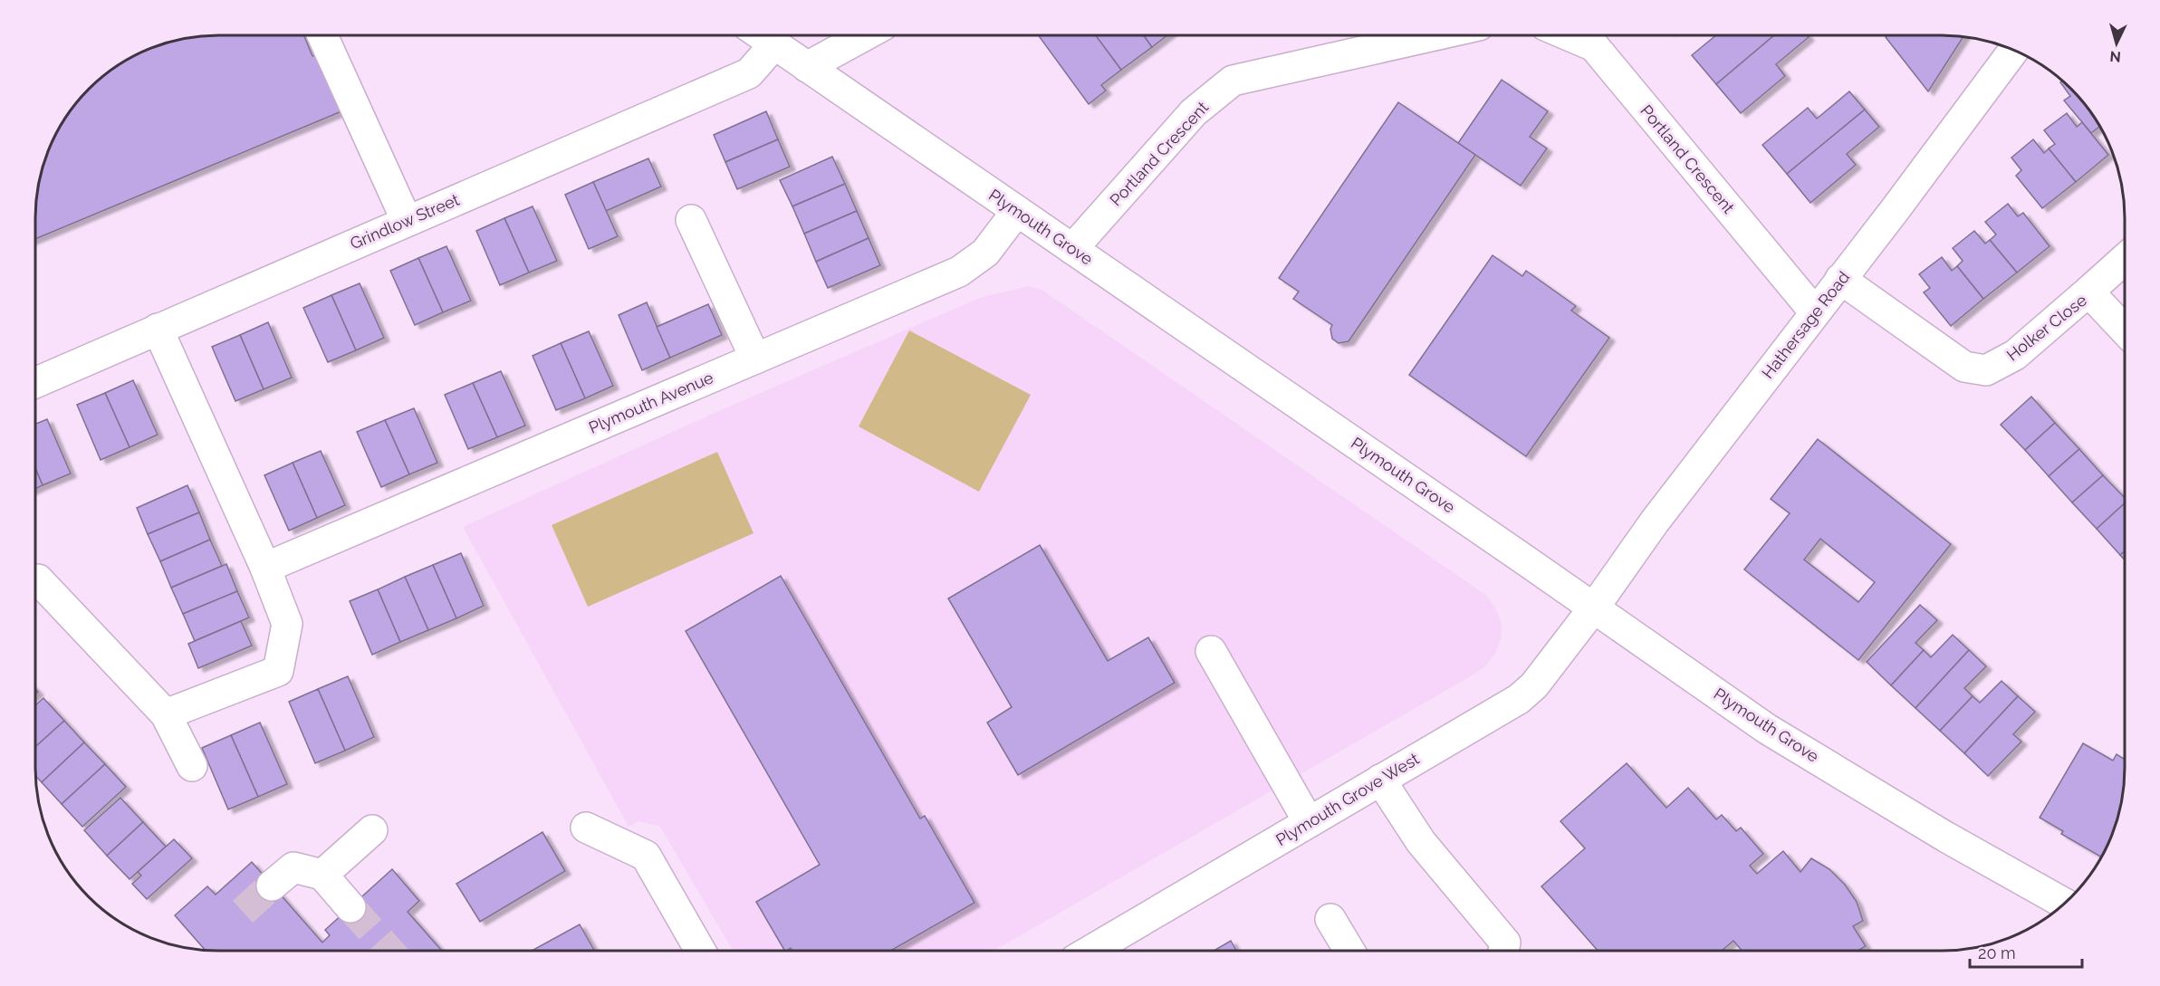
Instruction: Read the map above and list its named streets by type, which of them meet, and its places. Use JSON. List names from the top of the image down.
{
  "streets": {
    "street": [
      "Portland Crescent",
      "Grindlow Street",
      "Plymouth Grove",
      "Hathersage Road",
      "Holker Close",
      "Plymouth Avenue",
      "Plymouth Grove West"
    ]
  },
  "crossings": [
    ["Portland Crescent", "Plymouth Grove"],
    ["Portland Crescent", "Hathersage Road"],
    ["Grindlow Street", "Plymouth Grove"],
    ["Plymouth Grove", "Hathersage Road"],
    ["Plymouth Grove", "Plymouth Avenue"],
    ["Plymouth Grove", "Plymouth Grove West"],
    ["Hathersage Road", "Holker Close"],
    ["Hathersage Road", "Plymouth Grove West"]
  ],
  "scale_bar": "20 m",
  "north": "bottom"
}
